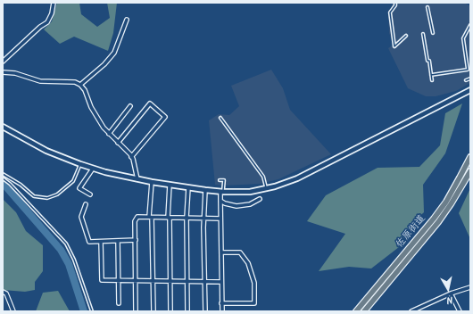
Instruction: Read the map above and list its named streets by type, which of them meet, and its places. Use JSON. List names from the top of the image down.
{
  "streets": {
    "highway": ["佐原街道"]
  },
  "north": "bottom"
}
